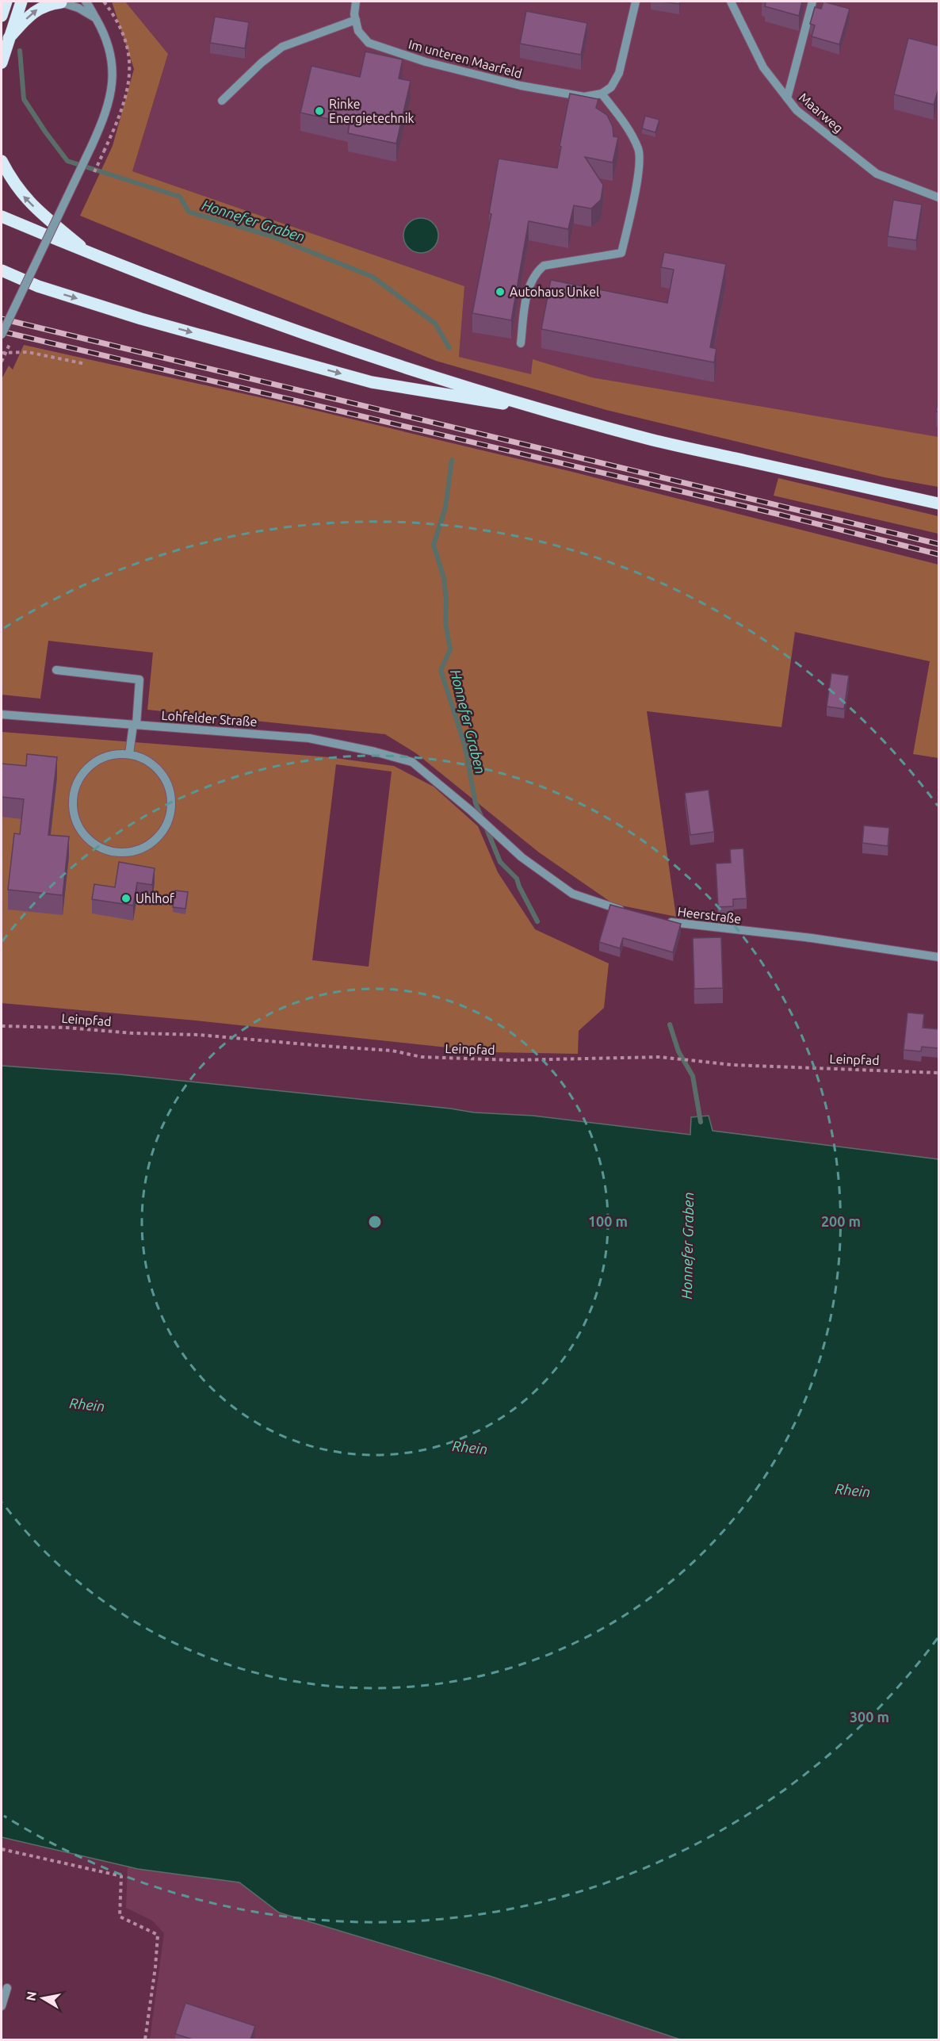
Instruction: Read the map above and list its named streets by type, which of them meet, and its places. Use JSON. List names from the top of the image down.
{
  "streets": {
    "street": [
      "Im unteren Maarfeld",
      "Maarweg",
      "Lohfelder Straße",
      "Heerstraße"
    ],
    "path": ["Leinpfad"]
  },
  "water": ["Honnefer Graben", "Rhein"],
  "places": ["Rinke Energietechnik", "Autohaus Unkel", "Uhlhof"],
  "north": "left",
  "rings": ["100 m", "200 m", "300 m"]
}
